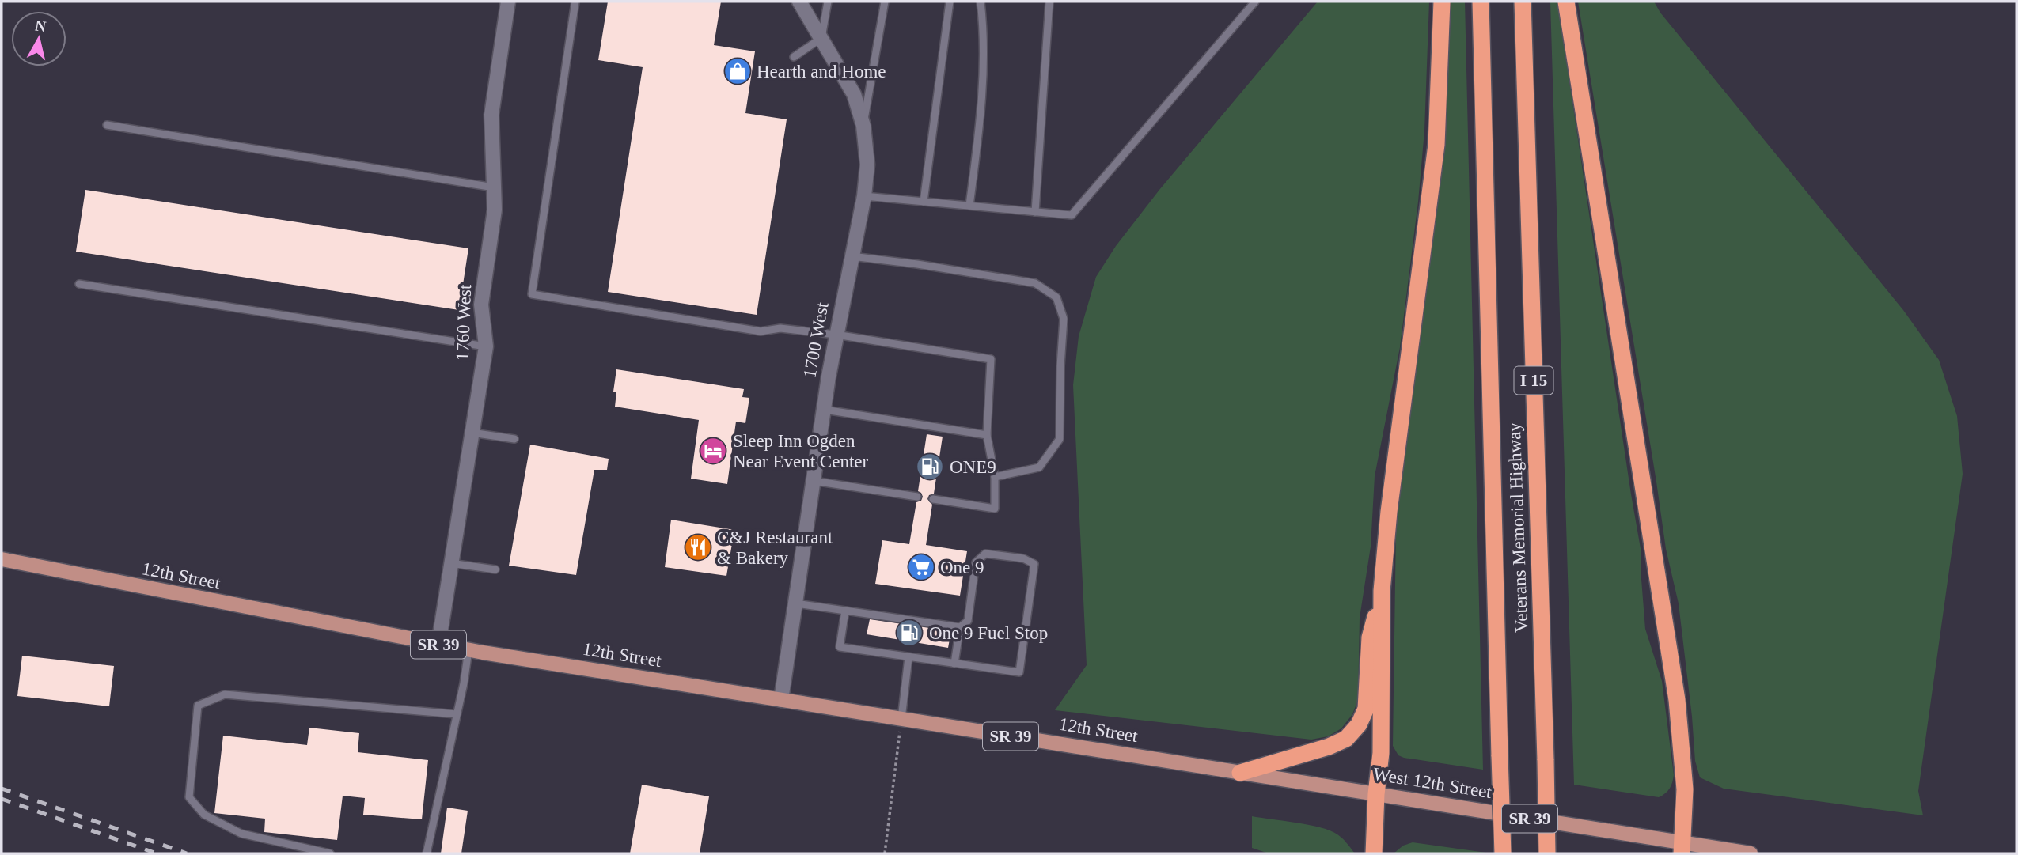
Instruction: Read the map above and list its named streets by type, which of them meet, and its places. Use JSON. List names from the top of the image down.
{
  "streets": {
    "highway": ["I 15", "Veterans Memorial Highway"],
    "main road": ["12th Street", "SR 39", "West 12th Street"],
    "street": ["1760 West", "1700 West"]
  },
  "crossings": [
    ["1760 West", "12th Street"],
    ["1700 West", "12th Street"],
    ["12th Street", "West 12th Street"]
  ],
  "places": {
    "shop": ["Hearth and Home"],
    "hotel": ["Sleep Inn Ogden Near Event Center"],
    "fuel station": ["ONE9", "One 9 Fuel Stop"],
    "restaurant": ["C&J Restaurant & Bakery"],
    "supermarket": ["One 9"]
  },
  "north": "top"
}
